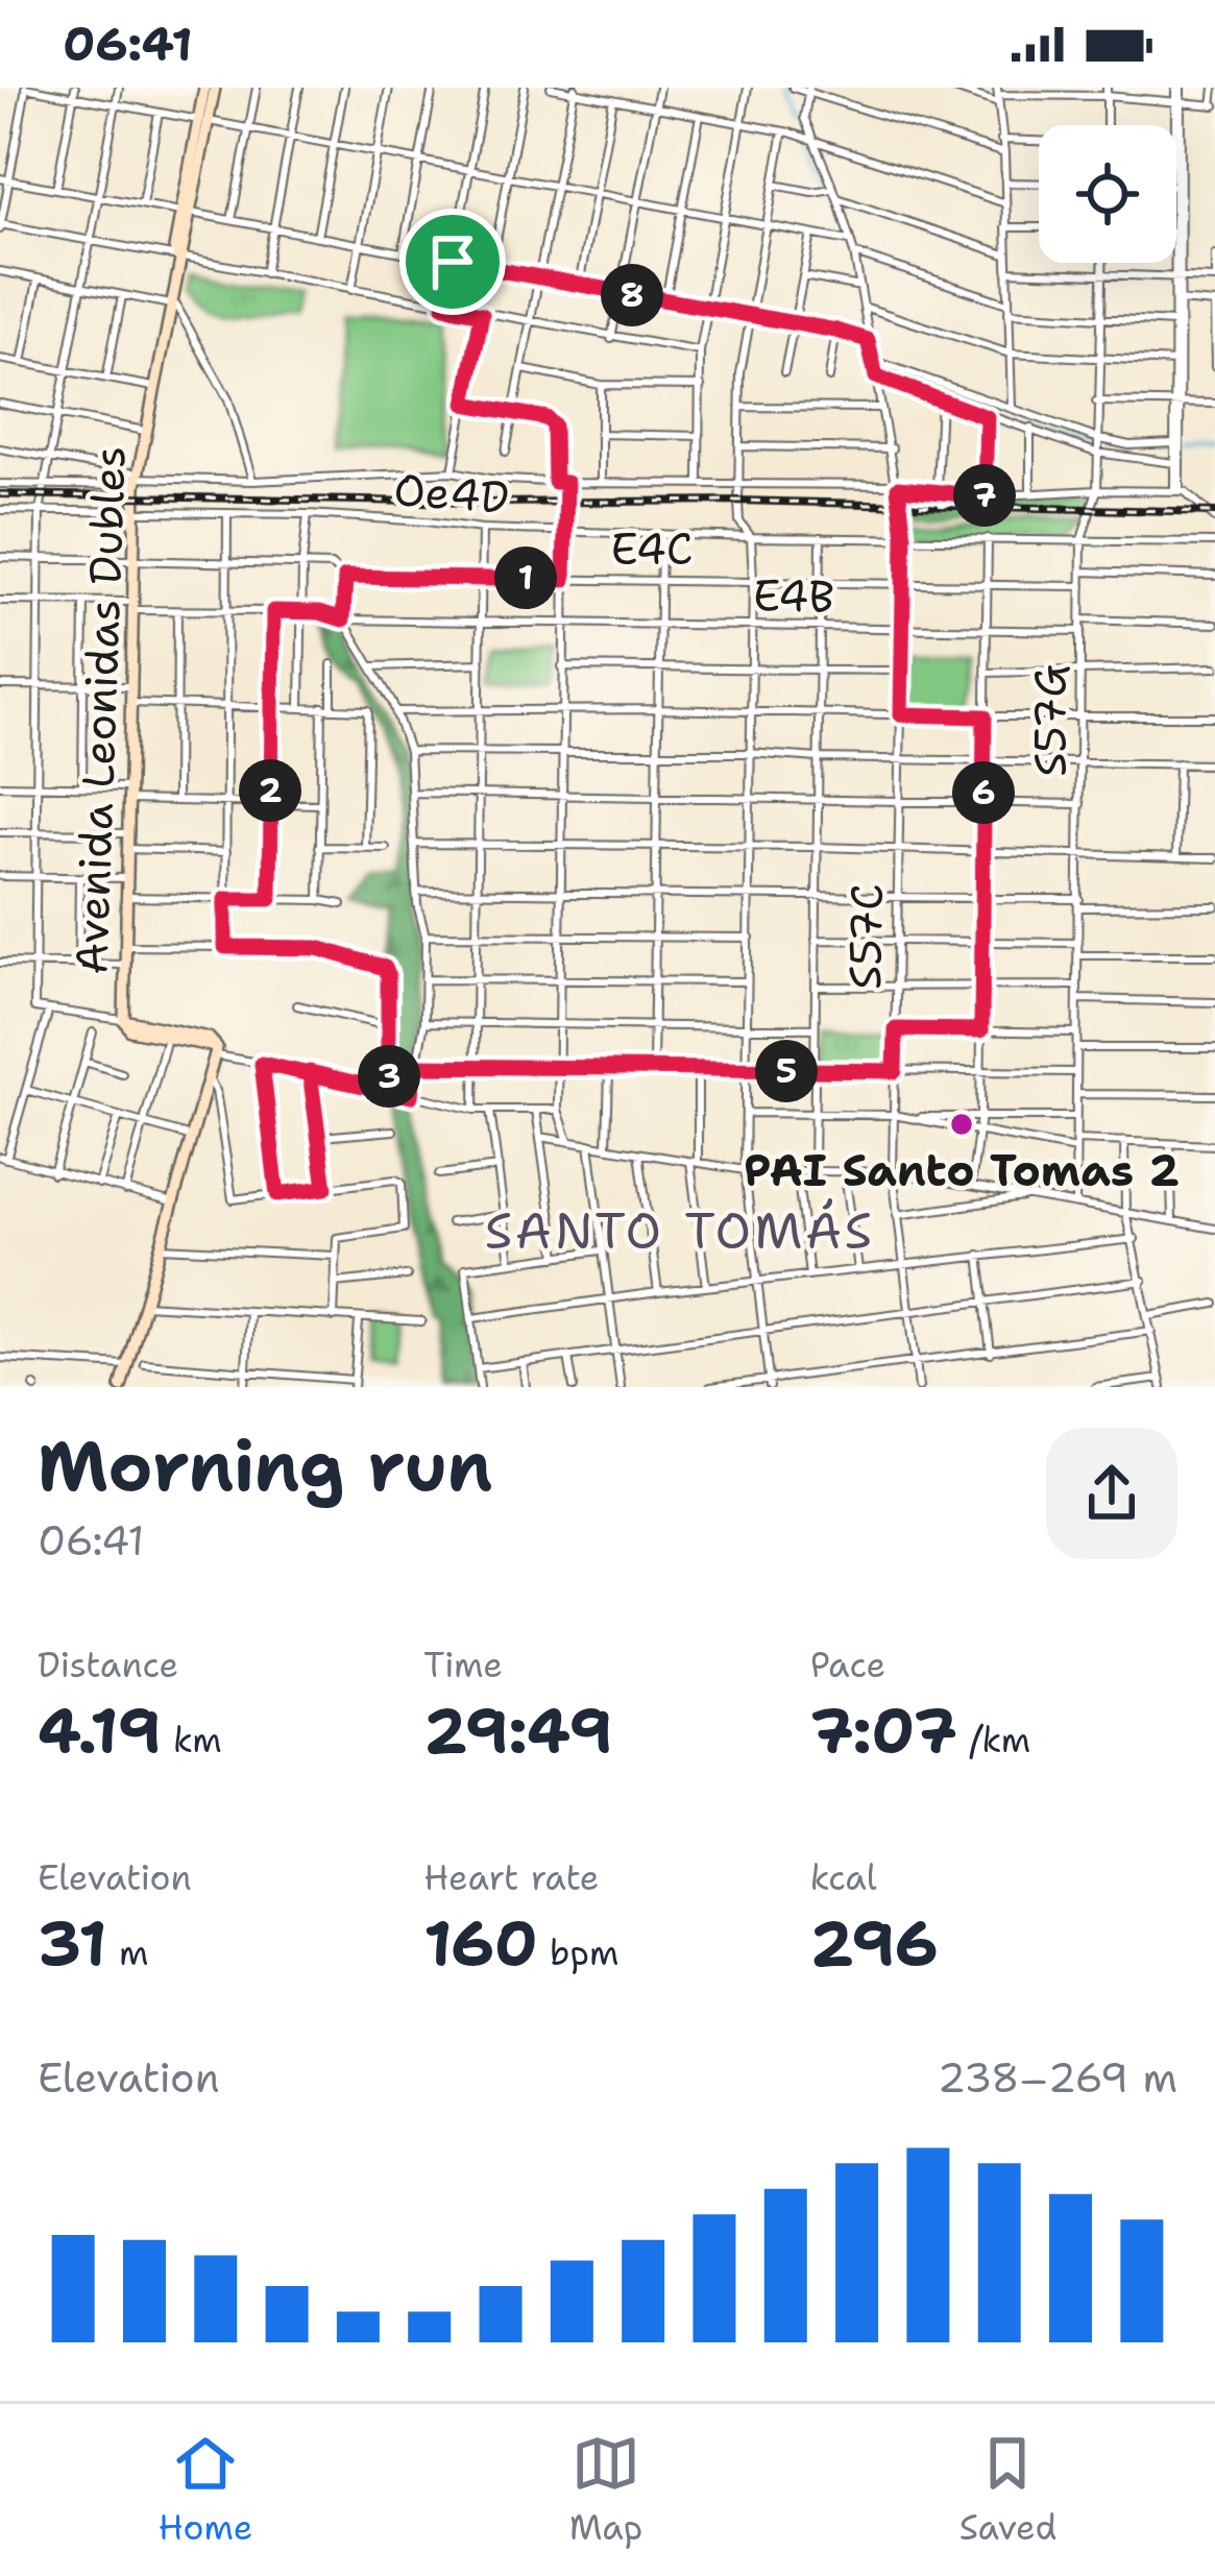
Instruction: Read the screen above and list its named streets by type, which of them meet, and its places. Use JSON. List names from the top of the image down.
{
  "streets": {
    "main road": ["Avenida Leonidas Dubles"],
    "street": [
      "Oe4D",
      "E4C",
      "E4B",
      "S57G",
      "S57C"
    ]
  },
  "crossings": [
    ["Oe4D", "Avenida Leonidas Dubles"],
    ["Oe4D", "S57G"],
    ["Oe4D", "S57C"],
    ["E4C", "Avenida Leonidas Dubles"],
    ["E4C", "S57G"],
    ["E4C", "S57C"],
    ["E4B", "Avenida Leonidas Dubles"],
    ["E4B", "S57G"],
    ["E4B", "S57C"]
  ],
  "districts": ["SANTO TOMÁS"],
  "places": ["PAI Santo Tomas 2"],
  "page": {
    "status": "06:41",
    "pins": [
      "8",
      "7",
      "1",
      "2",
      "6",
      "5",
      "3"
    ],
    "heading": ["Morning run", "06:41"],
    "stats": [
      ["Distance", "4.19 km"],
      ["Time", "29:49"],
      ["Pace", "7:07 /km"],
      ["Elevation", "31 m"],
      ["Heart rate", "160 bpm"],
      ["kcal", "296"]
    ],
    "chart": ["Elevation", "238–269 m"],
    "tabs": ["Home", "Map", "Saved"]
  }
}
